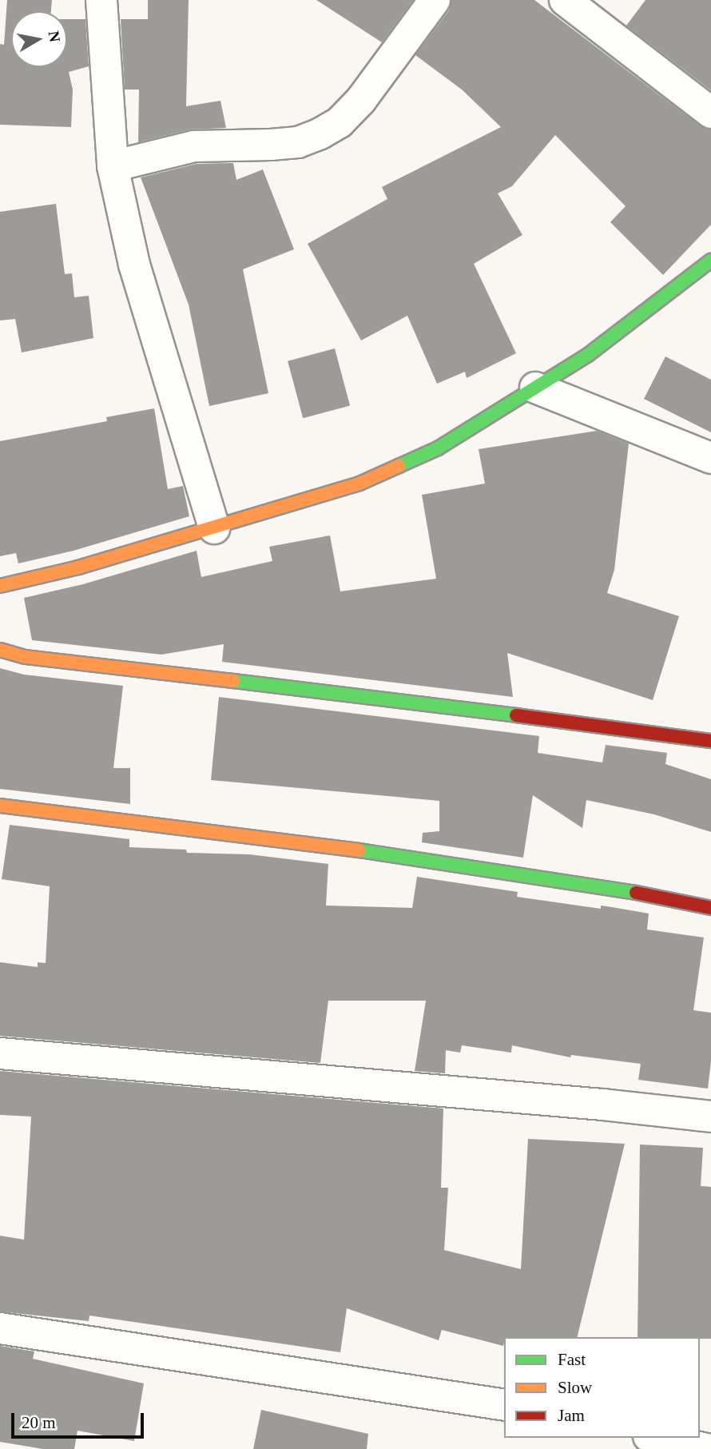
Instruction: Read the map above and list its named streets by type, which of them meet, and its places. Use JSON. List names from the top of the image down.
{
  "legend": ["Fast", "Slow", "Jam"],
  "scale_bar": "20 m",
  "north": "right"
}
